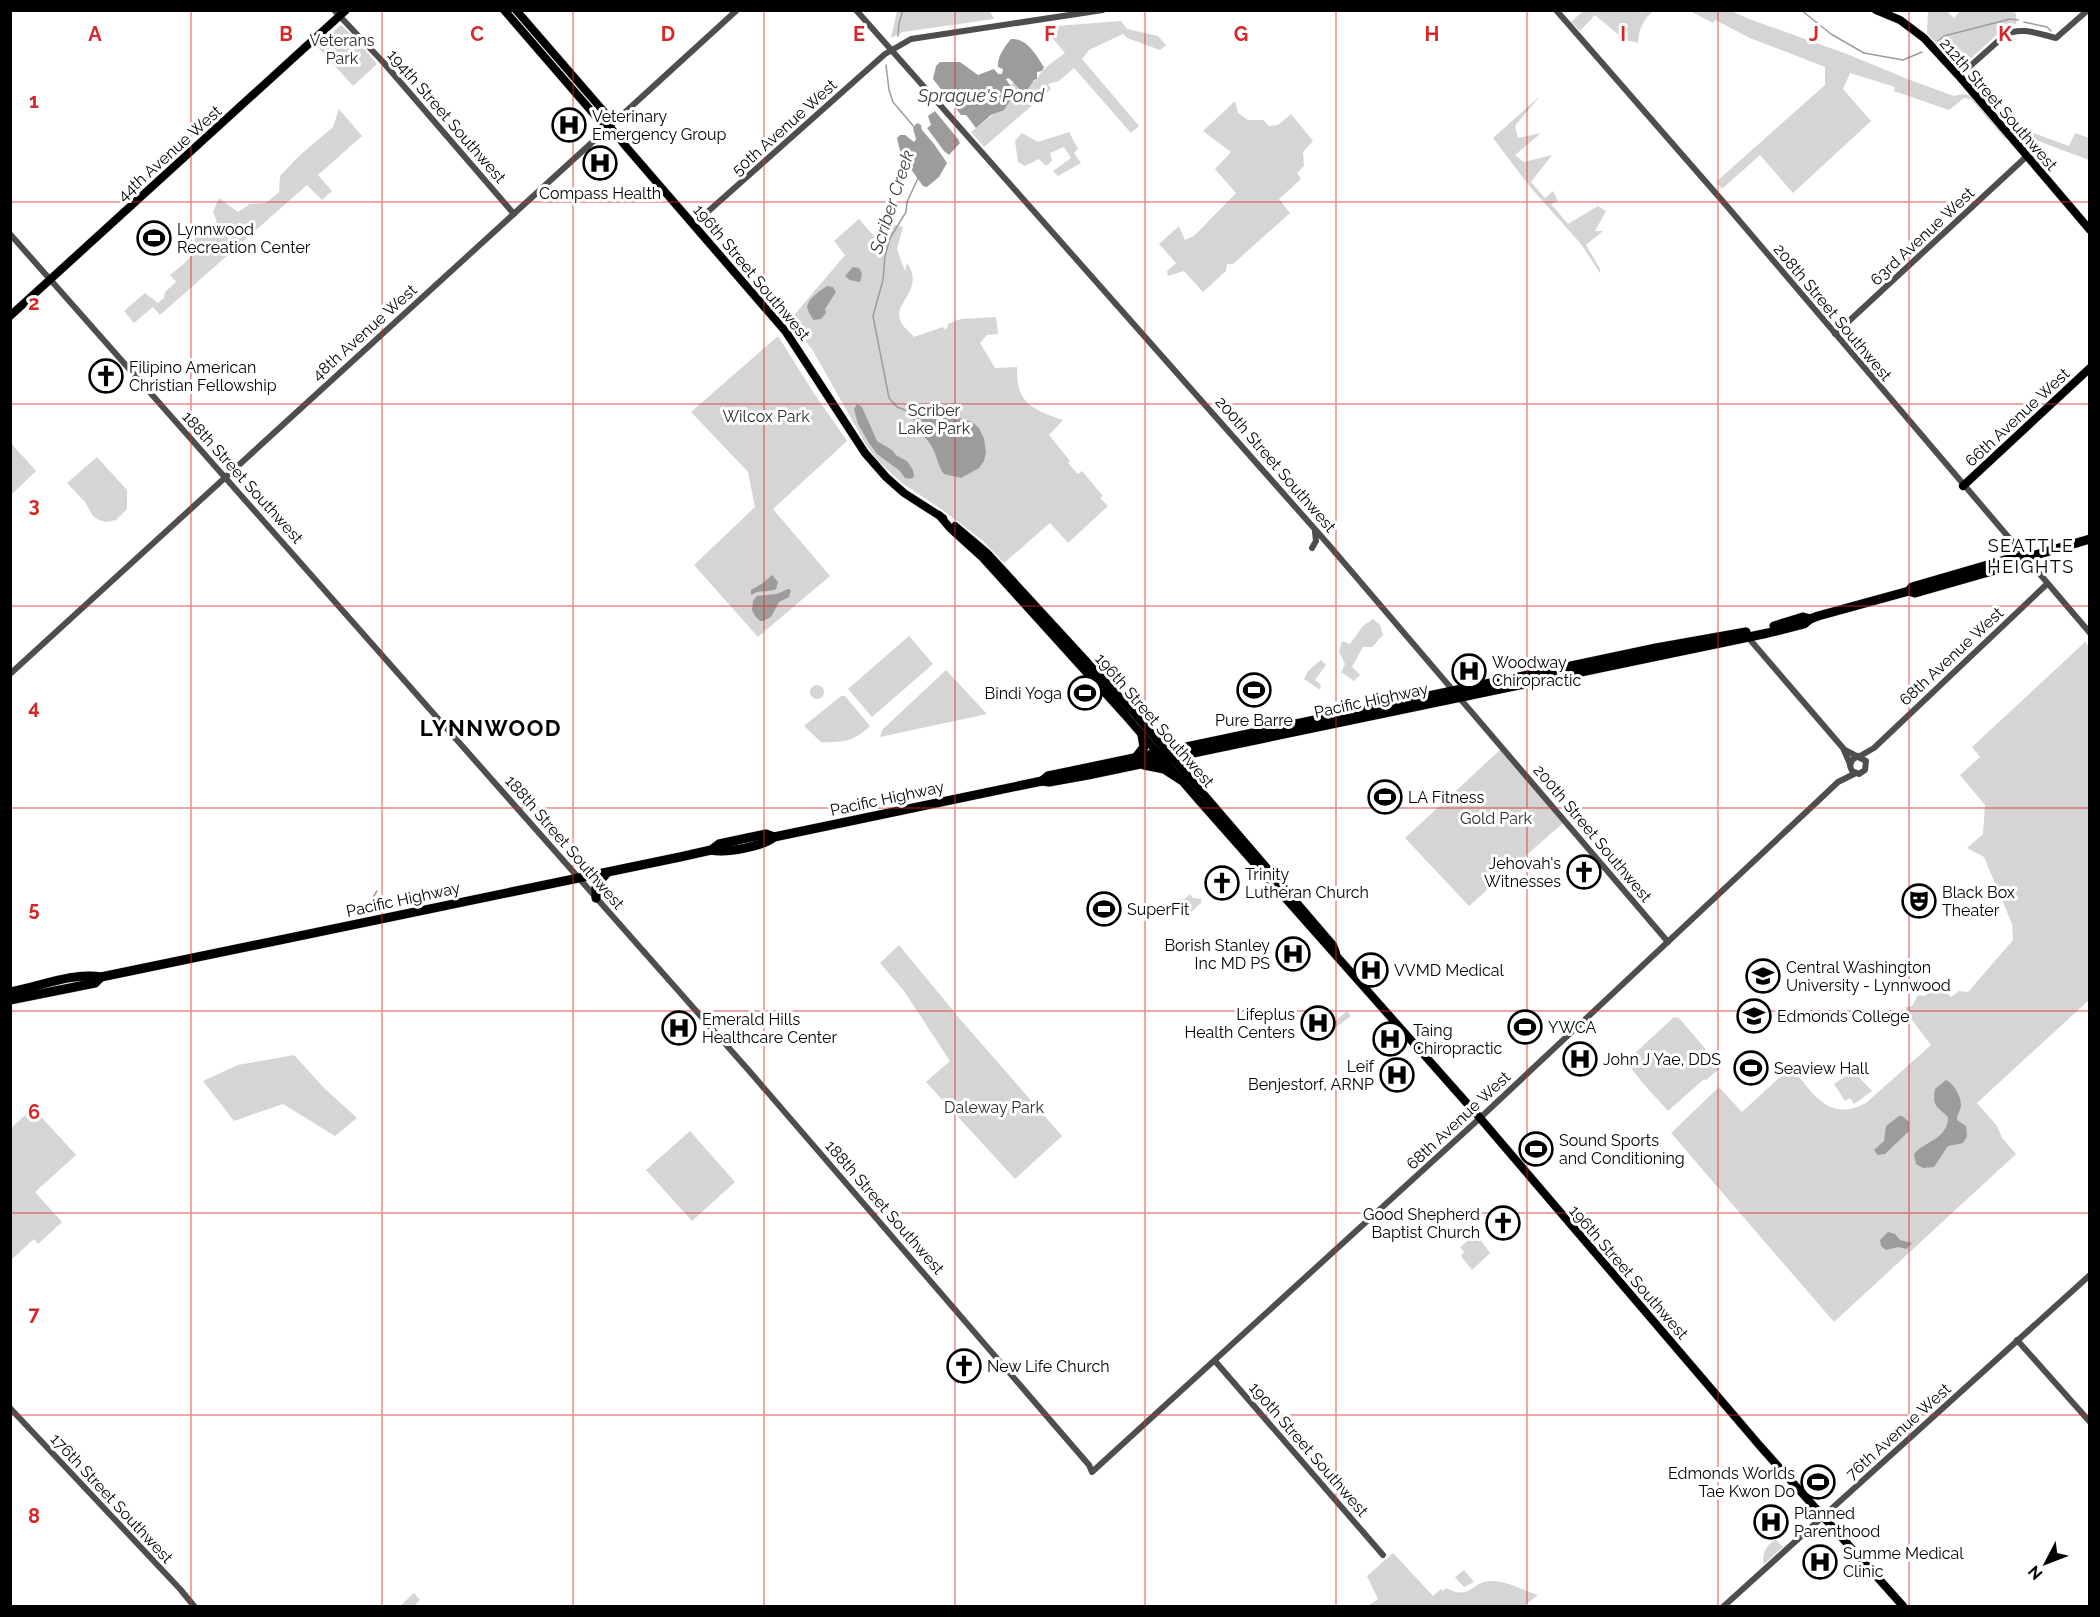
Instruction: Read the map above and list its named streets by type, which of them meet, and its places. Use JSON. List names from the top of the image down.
{
  "streets": {
    "highway": ["Pacific Highway"],
    "main road": [
      "212th Street Southwest",
      "44th Avenue West",
      "196th Street Southwest",
      "66th Avenue West"
    ],
    "street": [
      "194th Street Southwest",
      "50th Avenue West",
      "63rd Avenue West",
      "208th Street Southwest",
      "48th Avenue West",
      "200th Street Southwest",
      "188th Street Southwest",
      "68th Avenue West",
      "76th Avenue West",
      "190th Street Southwest",
      "176th Street Southwest"
    ]
  },
  "crossings": [
    ["212th Street Southwest", "63rd Avenue West"],
    ["194th Street Southwest", "44th Avenue West"],
    ["194th Street Southwest", "48th Avenue West"],
    ["50th Avenue West", "196th Street Southwest"],
    ["50th Avenue West", "200th Street Southwest"],
    ["44th Avenue West", "188th Street Southwest"],
    ["63rd Avenue West", "208th Street Southwest"],
    ["196th Street Southwest", "48th Avenue West"],
    ["196th Street Southwest", "68th Avenue West"],
    ["196th Street Southwest", "Pacific Highway"],
    ["196th Street Southwest", "76th Avenue West"],
    ["208th Street Southwest", "66th Avenue West"],
    ["208th Street Southwest", "68th Avenue West"],
    ["208th Street Southwest", "Pacific Highway"],
    ["48th Avenue West", "188th Street Southwest"],
    ["200th Street Southwest", "68th Avenue West"],
    ["200th Street Southwest", "Pacific Highway"],
    ["188th Street Southwest", "68th Avenue West"],
    ["188th Street Southwest", "Pacific Highway"],
    ["68th Avenue West", "190th Street Southwest"]
  ],
  "districts": ["SEATTLE HEIGHTS", "LYNNWOOD"],
  "water": ["Sprague's Pond", "Scriber Creek"],
  "parks": [
    "Veterans Park",
    "Scriber Lake Park",
    "Wilcox Park",
    "Gold Park",
    "Daleway Park"
  ],
  "places": {
    "hospital": [
      "Veterinary Emergency Group",
      "Compass Health",
      "Woodway Chiropractic",
      "Borish Stanley Inc MD PS",
      "VVMD Medical",
      "Lifeplus Health Centers",
      "Emerald Hills Healthcare Center",
      "Taing Chiropractic",
      "John J Yae, DDS",
      "Leif Benjestorf, ARNP",
      "Planned Parenthood",
      "Summe Medical Clinic"
    ],
    "sports": [
      "Lynnwood Recreation Center",
      "Pure Barre",
      "Bindi Yoga",
      "LA Fitness",
      "SuperFit",
      "YWCA",
      "Seaview Hall",
      "Sound Sports and Conditioning",
      "Edmonds Worlds Tae Kwon Do"
    ],
    "church": [
      "Filipino American Christian Fellowship",
      "Jehovah's Witnesses",
      "Trinity Lutheran Church",
      "Good Shepherd Baptist Church",
      "New Life Church"
    ],
    "theatre": ["Black Box Theater"],
    "school or university": ["Central Washington University - Lynnwood", "Edmonds College"]
  },
  "north": "bottom left",
  "grid": {
    "columns": [
      "A",
      "B",
      "C",
      "D",
      "E",
      "F",
      "G",
      "H",
      "I",
      "J",
      "K"
    ],
    "rows": [
      "1",
      "2",
      "3",
      "4",
      "5",
      "6",
      "7",
      "8"
    ]
  }
}
